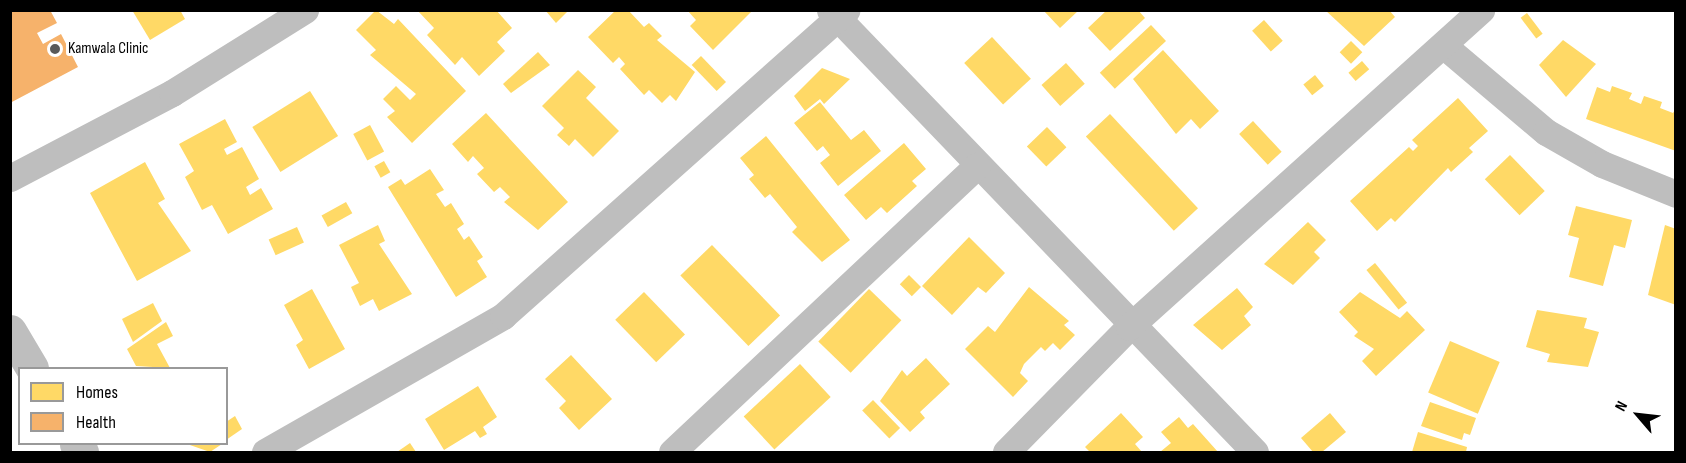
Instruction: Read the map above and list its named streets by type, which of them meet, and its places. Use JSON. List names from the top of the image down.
{
  "places": ["Kamwala Clinic"],
  "legend": ["Homes", "Health"],
  "north": "top left"
}
